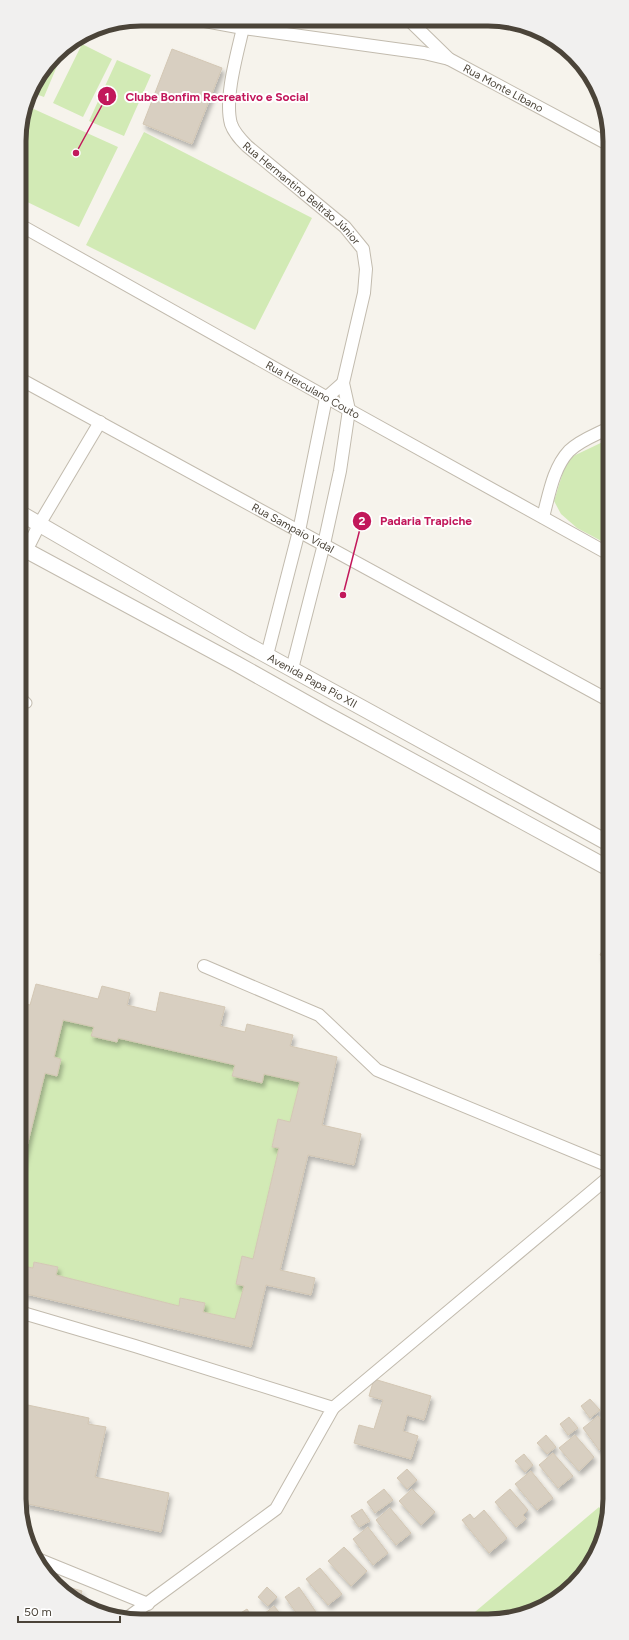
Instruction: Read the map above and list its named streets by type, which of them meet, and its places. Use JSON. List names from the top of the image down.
{
  "streets": {
    "street": [
      "Rua Monte Líbano",
      "Rua Hermantino Beltrão Júnior",
      "Rua Herculano Couto",
      "Rua Sampaio Vidal",
      "Avenida Papa Pio XII"
    ]
  },
  "crossings": [
    ["Rua Hermantino Beltrão Júnior", "Rua Herculano Couto"]
  ],
  "places": ["Clube Bonfim Recreativo e Social", "Padaria Trapiche"],
  "scale_bar": "50 m"
}
